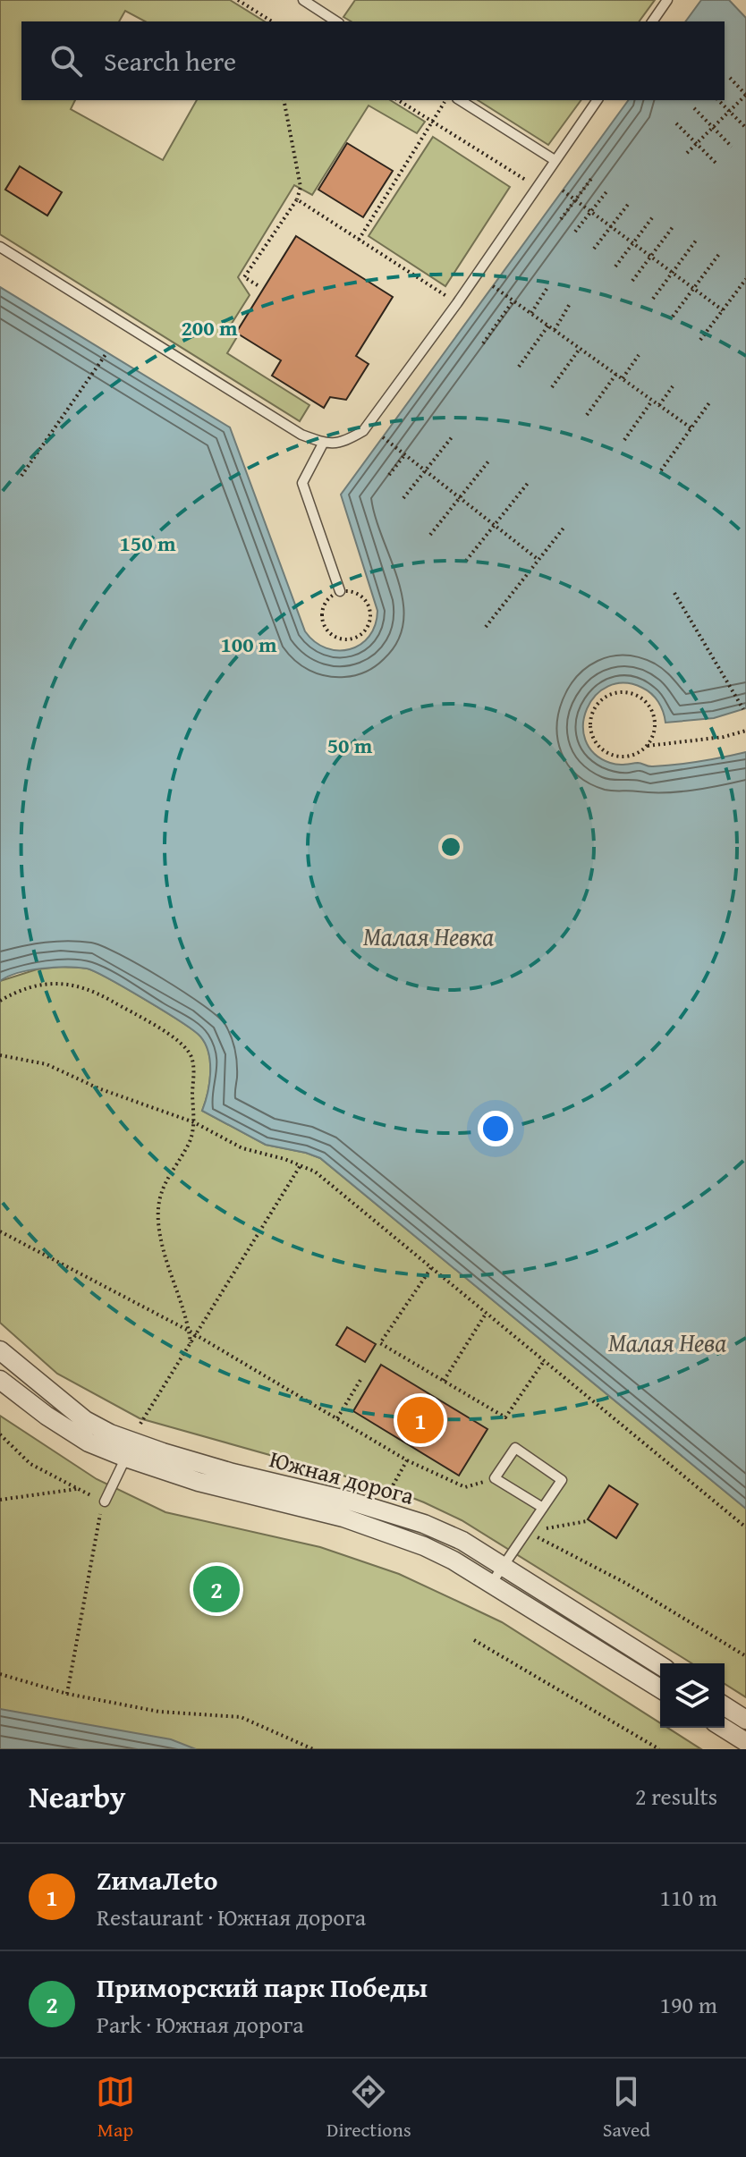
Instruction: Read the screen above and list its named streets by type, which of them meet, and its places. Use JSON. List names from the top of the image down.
{
  "streets": {
    "street": ["Южная дорога"]
  },
  "water": ["Малая Невка", "Малая Нева"],
  "page": {
    "search": "Search here",
    "pins": ["1", "2"],
    "heading": ["Nearby", "2 results"],
    "list": [
      {
        "mark": "1",
        "name": "ZимаЛеtо",
        "note": "Restaurant · Южная дорога",
        "value": "110 m"
      },
      {
        "mark": "2",
        "name": "Приморский парк Победы",
        "note": "Park · Южная дорога",
        "value": "190 m"
      }
    ],
    "nav": ["Map", "Directions", "Saved"]
  },
  "rings": [
    "200 m",
    "150 m",
    "100 m",
    "50 m"
  ]
}
